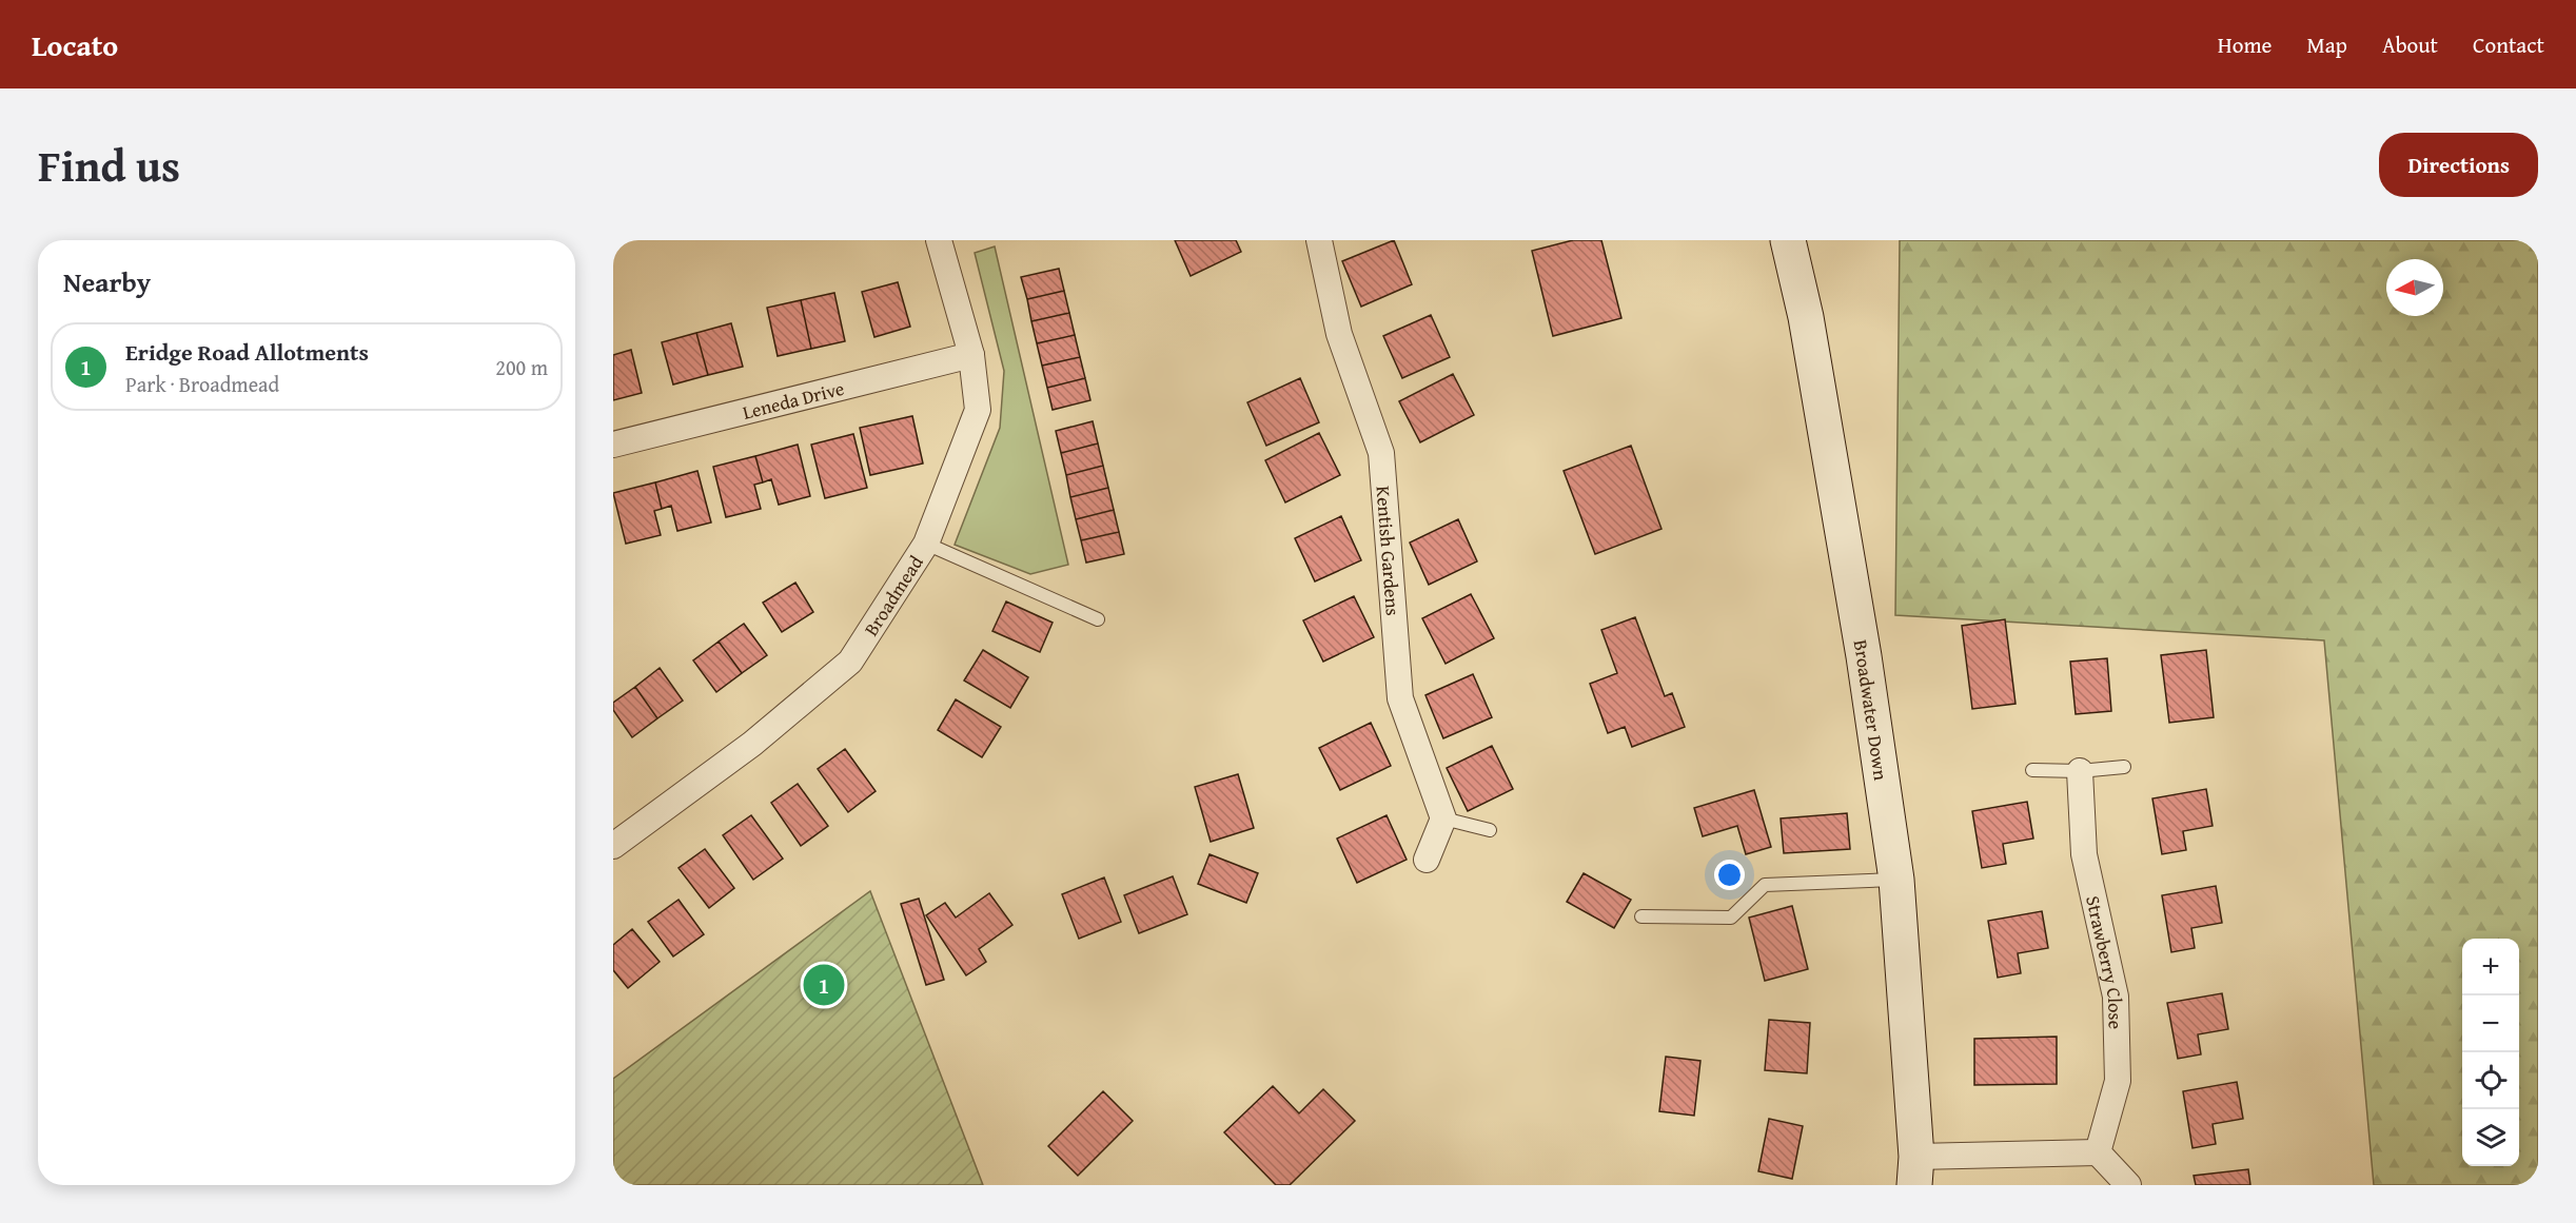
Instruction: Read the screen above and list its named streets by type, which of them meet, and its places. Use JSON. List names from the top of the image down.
{
  "streets": {
    "street": [
      "Leneda Drive",
      "Kentish Gardens",
      "Broadmead",
      "Broadwater Down",
      "Strawberry Close"
    ]
  },
  "crossings": [
    ["Leneda Drive", "Broadmead"]
  ],
  "north": "left",
  "page": {
    "header": "Locato",
    "nav": [
      "Home",
      "Map",
      "About",
      "Contact"
    ],
    "title": "Find us",
    "buttons": "Directions",
    "heading": "Nearby",
    "list": [
      {
        "mark": "1",
        "name": "Eridge Road Allotments",
        "note": "Park · Broadmead",
        "value": "200 m"
      }
    ],
    "map_buttons": ["+", "−"],
    "pins": "1"
  }
}
